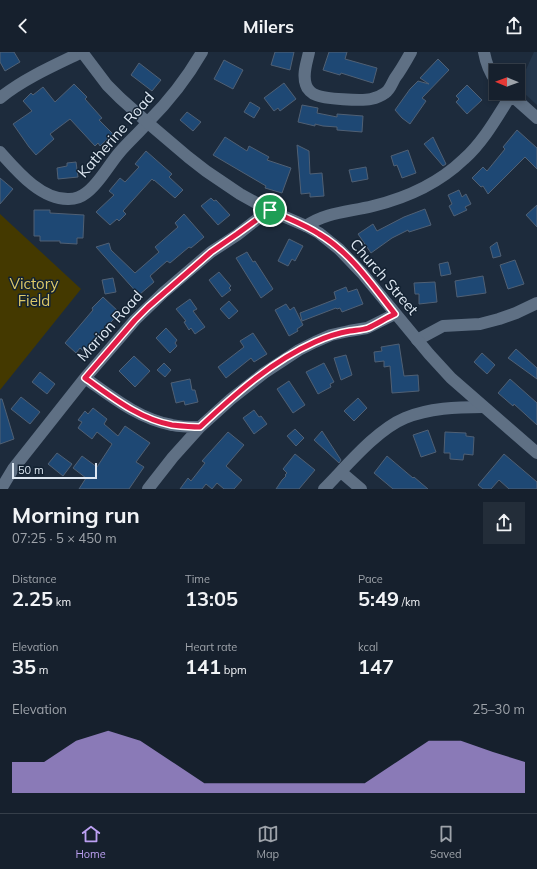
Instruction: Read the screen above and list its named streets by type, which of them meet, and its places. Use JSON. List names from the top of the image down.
{
  "streets": {
    "street": ["Katherine Road", "Church Street", "Marion Road"]
  },
  "crossings": [
    ["Katherine Road", "Church Street"],
    ["Church Street", "Marion Road"]
  ],
  "parks": ["Victory Field"],
  "scale_bar": "50 m",
  "north": "left",
  "page": {
    "header": "Milers",
    "scale": "50 m",
    "heading": ["Morning run", "07:25 · 5 × 450 m"],
    "stats": [
      ["Distance", "2.25 km"],
      ["Time", "13:05"],
      ["Pace", "5:49 /km"],
      ["Elevation", "35 m"],
      ["Heart rate", "141 bpm"],
      ["kcal", "147"]
    ],
    "chart": ["Elevation", "25–30 m"],
    "tabs": ["Home", "Map", "Saved"]
  }
}
